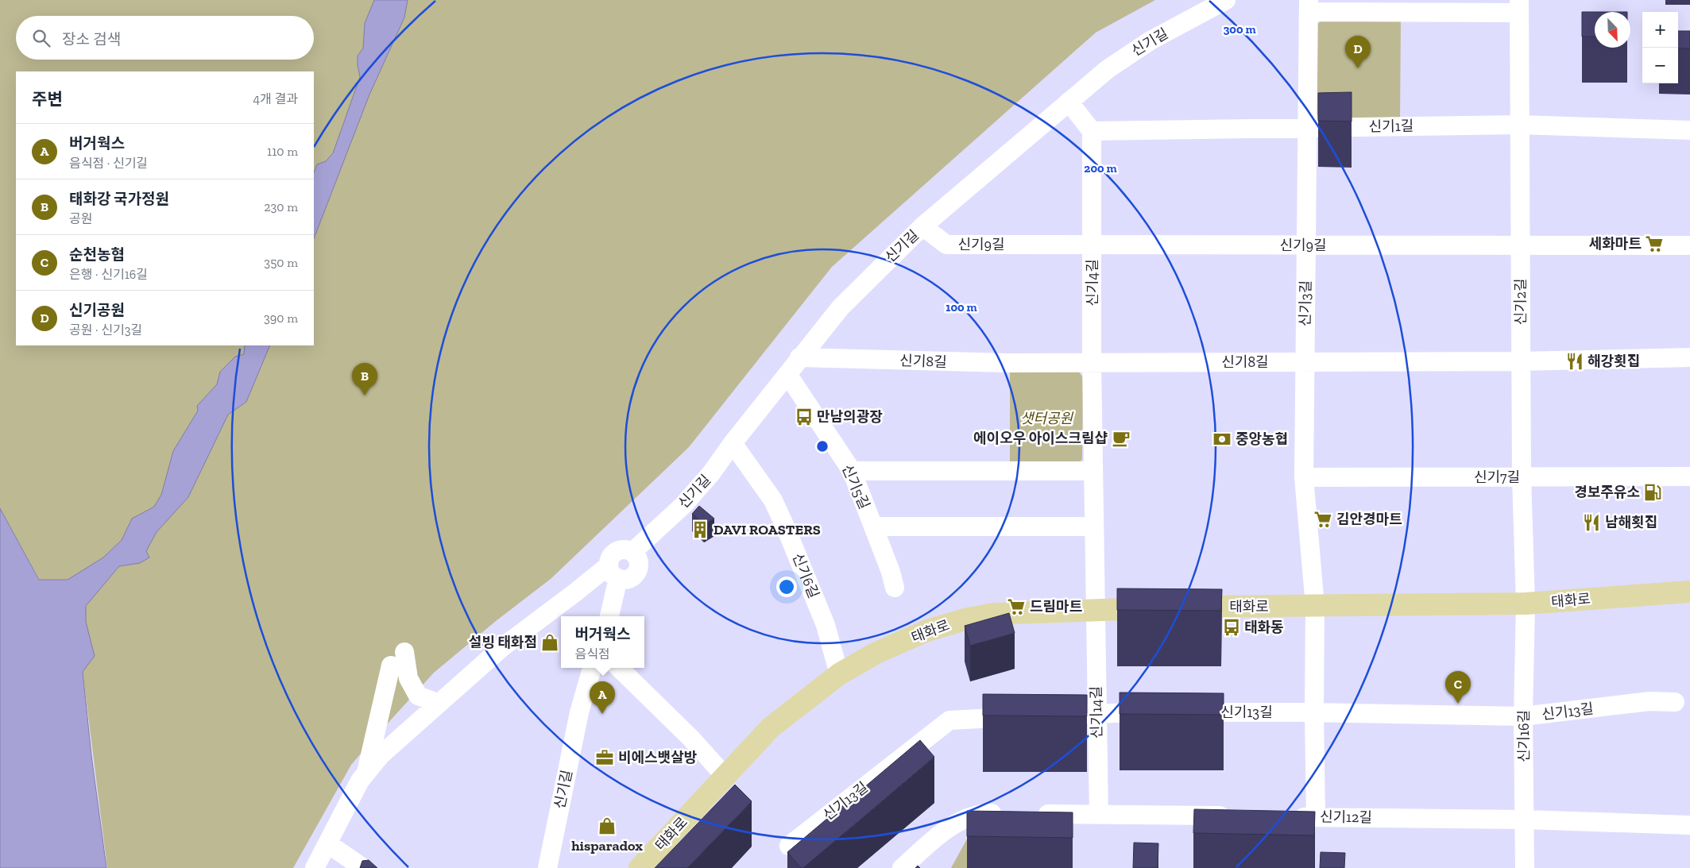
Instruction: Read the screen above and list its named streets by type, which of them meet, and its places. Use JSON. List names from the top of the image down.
{
  "streets": {
    "main road": ["태화로"],
    "street": [
      "신기길",
      "신기1길",
      "신기9길",
      "신기4길",
      "신기2길",
      "신기3길",
      "신기8길",
      "신기7길",
      "신기5길",
      "신기6길",
      "신기13길",
      "신기14길",
      "신기16길",
      "신기12길"
    ]
  },
  "crossings": [
    ["신기길", "신기9길"],
    ["신기길", "신기8길"],
    ["신기길", "신기5길"],
    ["신기길", "신기6길"],
    ["신기1길", "신기4길"],
    ["신기1길", "신기2길"],
    ["신기1길", "신기3길"],
    ["신기9길", "신기4길"],
    ["신기9길", "신기2길"],
    ["신기9길", "신기3길"],
    ["신기4길", "신기8길"],
    ["신기4길", "태화로"],
    ["신기4길", "신기14길"],
    ["신기2길", "신기8길"],
    ["신기2길", "신기7길"],
    ["신기2길", "태화로"],
    ["신기2길", "신기16길"],
    ["신기3길", "신기8길"],
    ["신기3길", "신기7길"],
    ["신기3길", "태화로"],
    ["신기3길", "신기13길"],
    ["신기3길", "신기12길"],
    ["신기6길", "태화로"],
    ["태화로", "신기14길"],
    ["태화로", "신기16길"],
    ["신기13길", "신기14길"],
    ["신기13길", "신기16길"],
    ["신기16길", "신기12길"]
  ],
  "parks": ["샛터공원"],
  "places": {
    "supermarket": ["세화마트", "김안경마트", "드림마트"],
    "restaurant": ["해강횟집", "남해횟집"],
    "bus stop": ["만남의광장", "태화동"],
    "cafe": ["에이오우 아이스크림샵"],
    "bank": ["중앙농협"],
    "fuel station": ["경보주유소"],
    "building": ["DAVI ROASTERS"],
    "shop": ["설빙 태화점", "hisparadox"],
    "office": ["비에스뱃살방"]
  },
  "north": "bottom right",
  "page": {
    "map_buttons": ["+", "−"],
    "search": "장소 검색",
    "pins": [
      "D",
      "B",
      "C",
      "A"
    ],
    "heading": ["주변", "4개 결과"],
    "list": [
      {
        "mark": "A",
        "name": "버거웍스",
        "note": "음식점 · 신기길",
        "value": "110 m"
      },
      {
        "mark": "B",
        "name": "태화강 국가정원",
        "note": "공원",
        "value": "230 m"
      },
      {
        "mark": "C",
        "name": "순천농협",
        "note": "은행 · 신기16길",
        "value": "350 m"
      },
      {
        "mark": "D",
        "name": "신기공원",
        "note": "공원 · 신기3길",
        "value": "390 m"
      }
    ],
    "popup": ["버거웍스", "음식점"]
  },
  "rings": ["300 m", "200 m", "100 m"]
}
